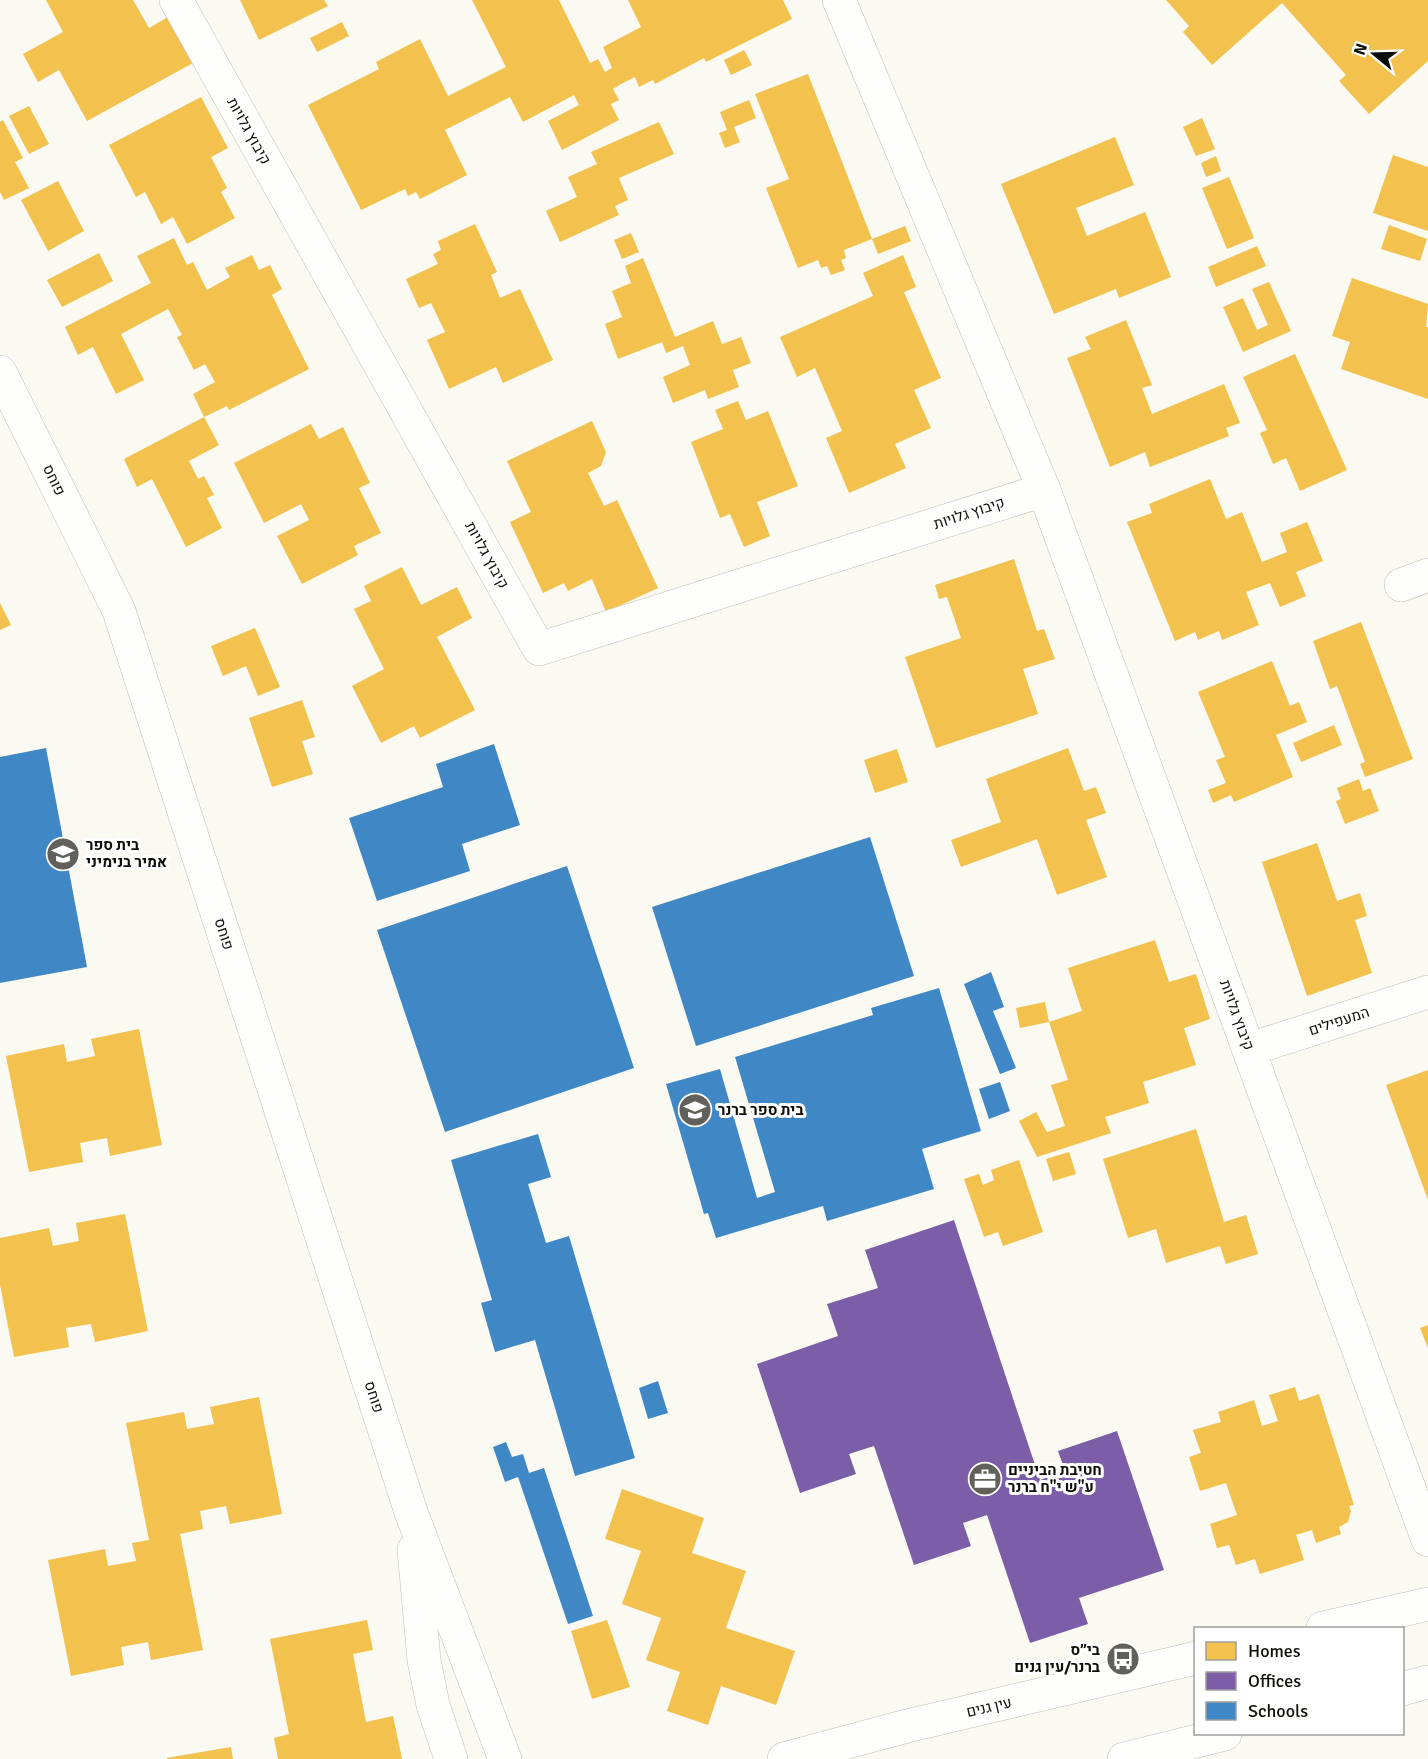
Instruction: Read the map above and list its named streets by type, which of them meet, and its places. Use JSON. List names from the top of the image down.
{
  "streets": {
    "street": [
      "קיבוץ גלויות",
      "פוחס",
      "המעפילים",
      "עין גנים"
    ]
  },
  "crossings": [
    ["קיבוץ גלויות", "המעפילים"]
  ],
  "places": {
    "school or university": ["בית ספר אמיר בנימיני", "בית ספר ברנר"],
    "office": ["חטיבת הביניים ע\"ש י\"ח ברנר"],
    "bus stop": ["בי״ס ברנר/עין גנים"]
  },
  "legend": ["Homes", "Offices", "Schools"],
  "north": "left"
}
